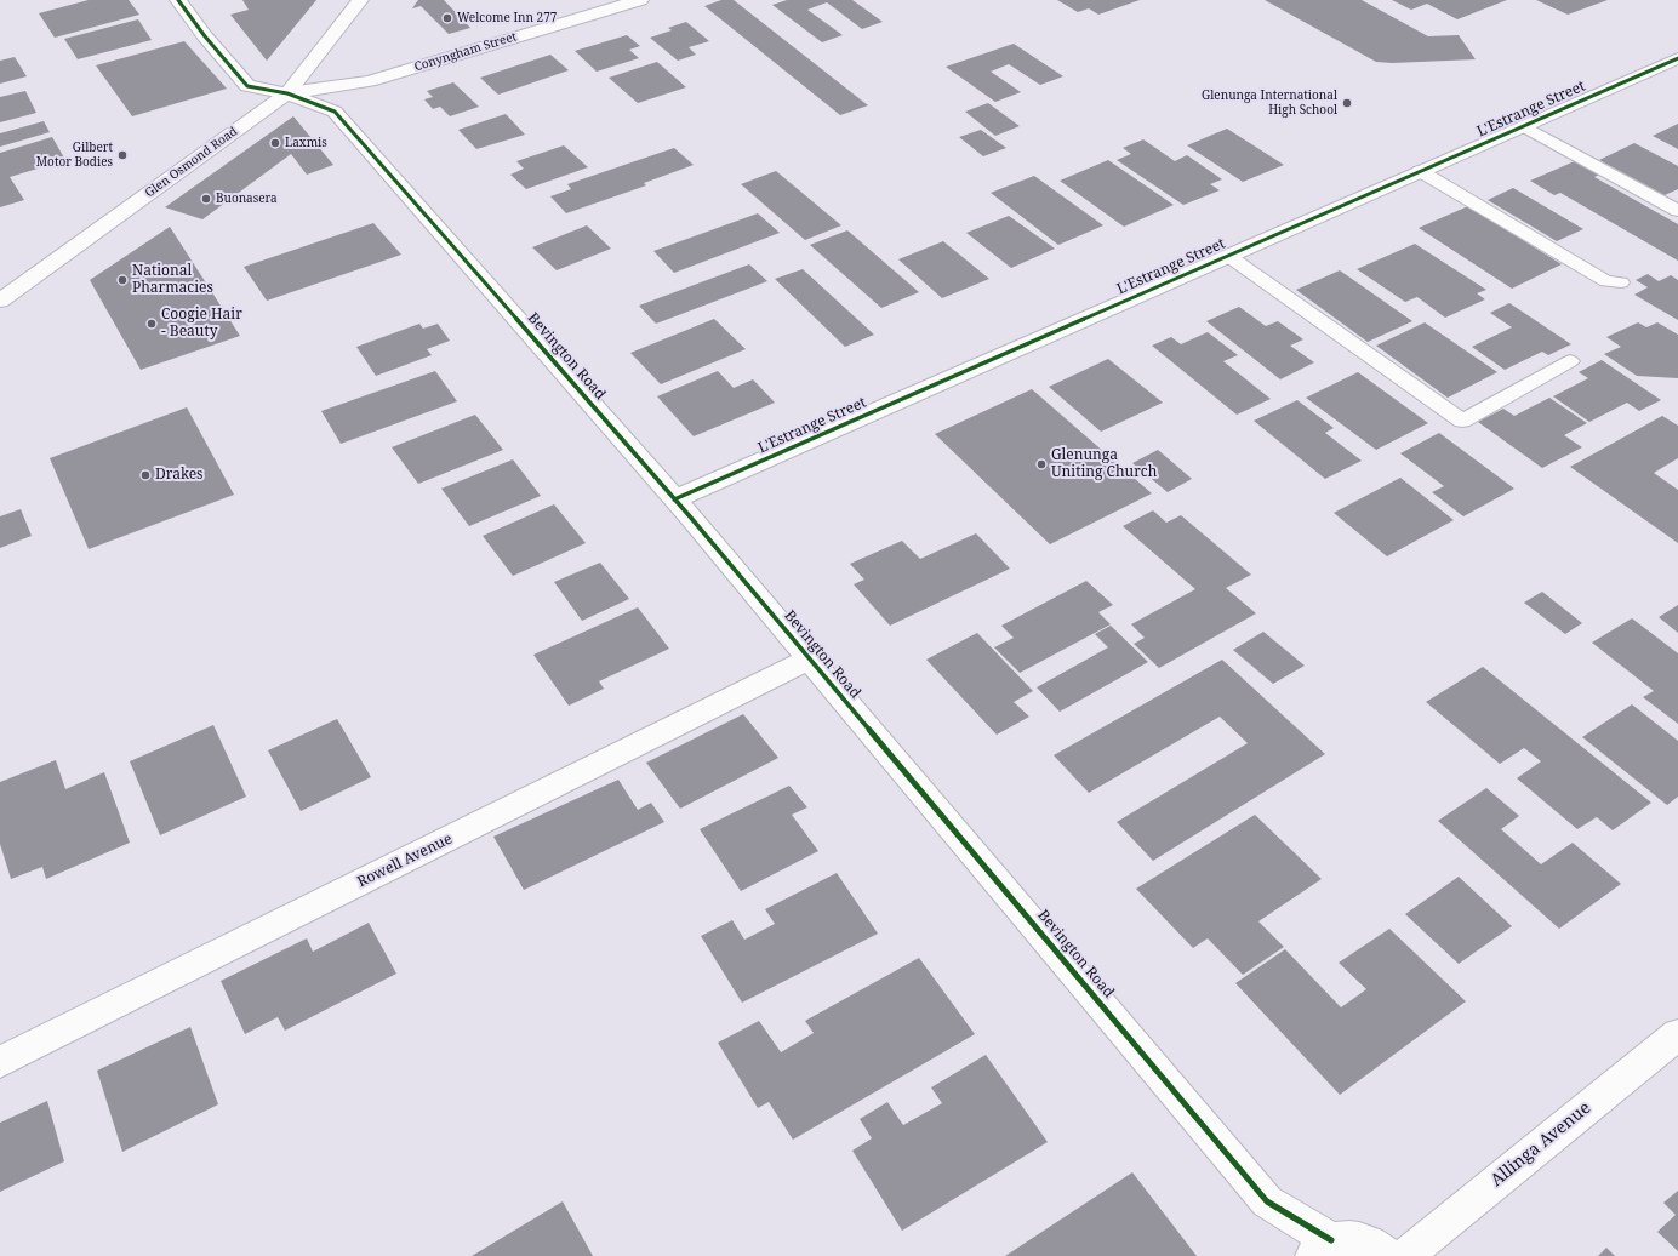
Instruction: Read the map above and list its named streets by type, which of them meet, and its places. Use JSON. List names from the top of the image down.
{
  "streets": {
    "main road": [
      "Conyngham Street",
      "L'Estrange Street",
      "Glen Osmond Road",
      "Bevington Road",
      "Rowell Avenue",
      "Allinga Avenue"
    ]
  },
  "crossings": [
    ["Conyngham Street", "Glen Osmond Road"],
    ["Conyngham Street", "Bevington Road"],
    ["L'Estrange Street", "Bevington Road"],
    ["Glen Osmond Road", "Bevington Road"],
    ["Bevington Road", "Rowell Avenue"]
  ],
  "places": [
    "Welcome Inn 277",
    "Glenunga International High School",
    "Laxmis",
    "Gilbert Motor Bodies",
    "Buonasera",
    "National Pharmacies",
    "Coogie Hair - Beauty",
    "Glenunga Uniting Church",
    "Drakes"
  ]
}
